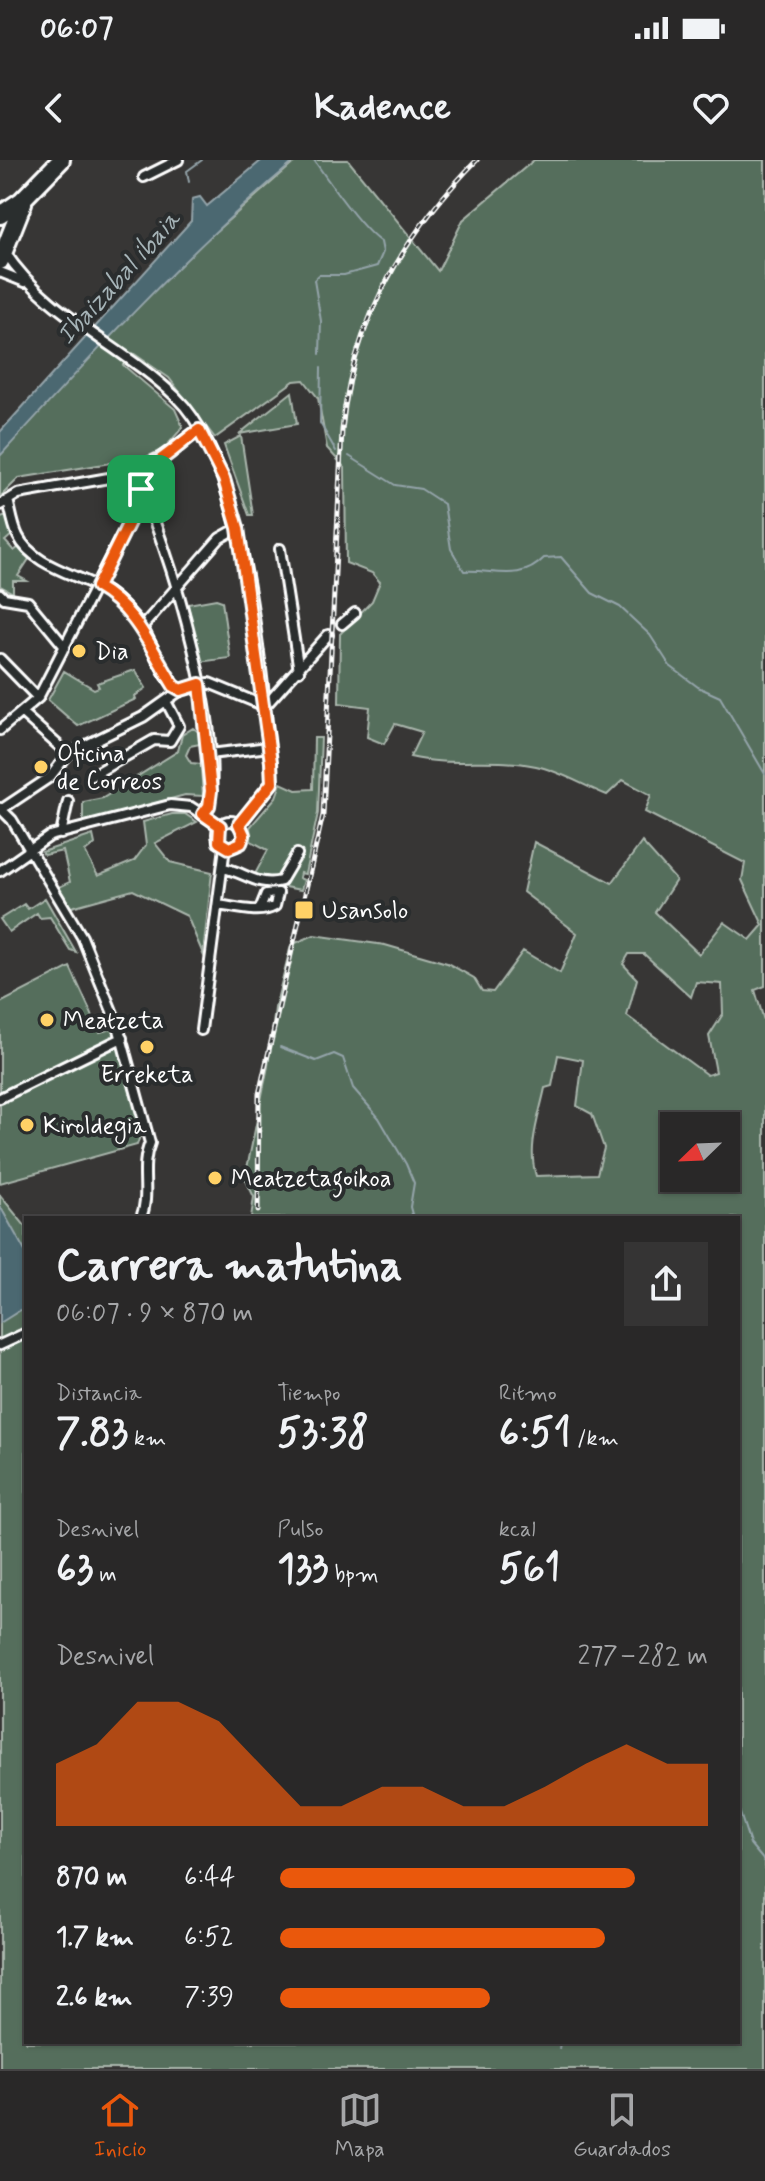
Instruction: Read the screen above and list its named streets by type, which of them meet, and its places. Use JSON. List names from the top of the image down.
{
  "water": ["Ibaizabal ibaia"],
  "places": {
    "other": [
      "Dia",
      "Oficina de Correos",
      "Meatzeta",
      "Erreketa",
      "Kiroldegia",
      "Meatzetagoikoa"
    ],
    "transit": ["Usansolo"]
  },
  "north": "bottom left",
  "page": {
    "status": "06:07",
    "header": "Kadence",
    "heading": ["Carrera matutina", "06:07 · 9 × 870 m"],
    "stats": [
      ["Distancia", "7.83 km"],
      ["Tiempo", "53:38"],
      ["Ritmo", "6:51 /km"],
      ["Desnivel", "63 m"],
      ["Pulso", "133 bpm"],
      ["kcal", "561"]
    ],
    "chart": ["Desnivel", "277–282 m"],
    "list": [
      {
        "name": "870 m",
        "note": "6:44"
      },
      {
        "name": "1.7 km",
        "note": "6:52"
      },
      {
        "name": "2.6 km",
        "note": "7:39"
      }
    ],
    "tabs": ["Inicio", "Mapa", "Guardados"]
  }
}
